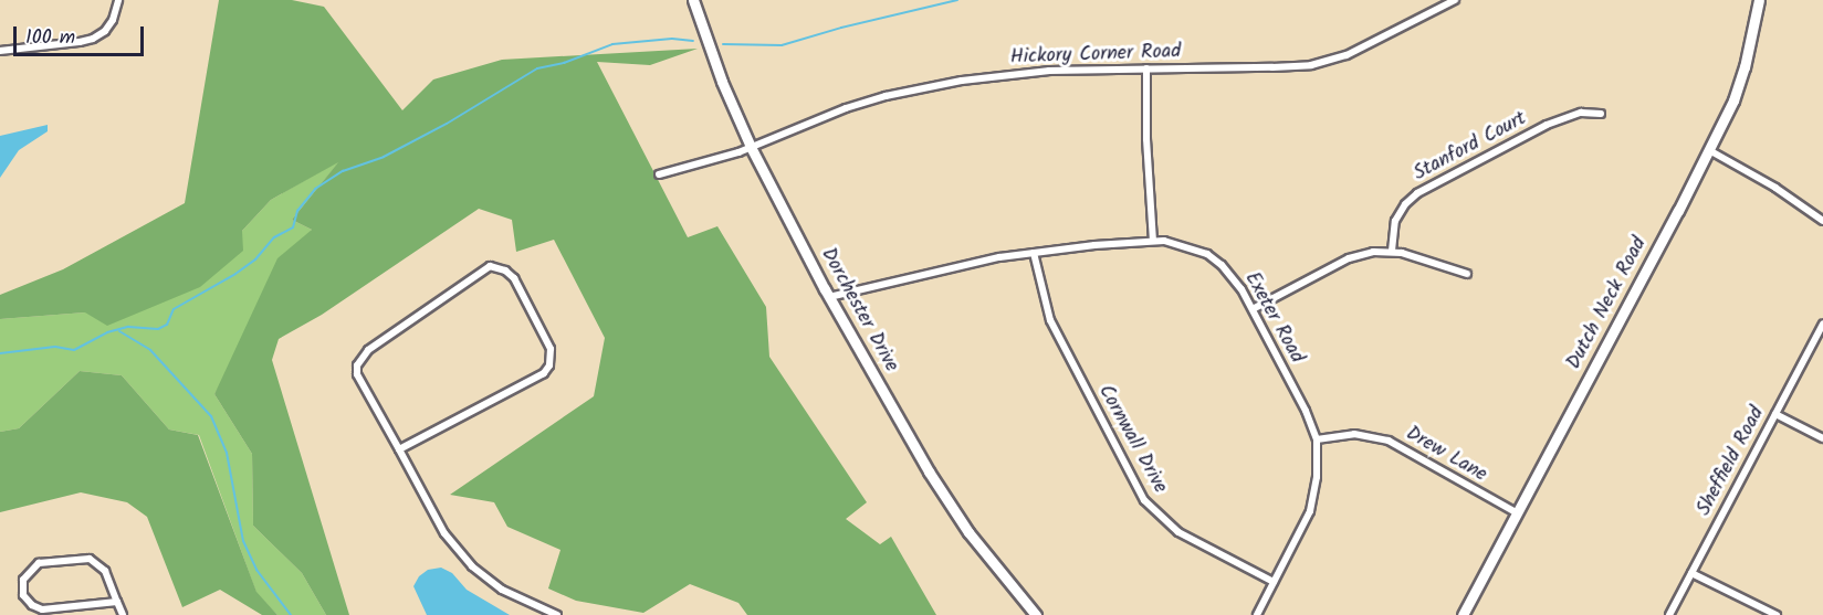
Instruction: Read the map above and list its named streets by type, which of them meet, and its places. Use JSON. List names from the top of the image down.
{
  "streets": {
    "street": [
      "Hickory Corner Road",
      "Stanford Court",
      "Dutch Neck Road",
      "Dorchester Drive",
      "Exeter Road",
      "Cornwall Drive",
      "Drew Lane",
      "Sheffield Road"
    ]
  },
  "crossings": [
    ["Hickory Corner Road", "Dorchester Drive"],
    ["Dutch Neck Road", "Drew Lane"],
    ["Dorchester Drive", "Exeter Road"],
    ["Exeter Road", "Cornwall Drive"],
    ["Exeter Road", "Drew Lane"]
  ],
  "scale_bar": "100 m"
}
